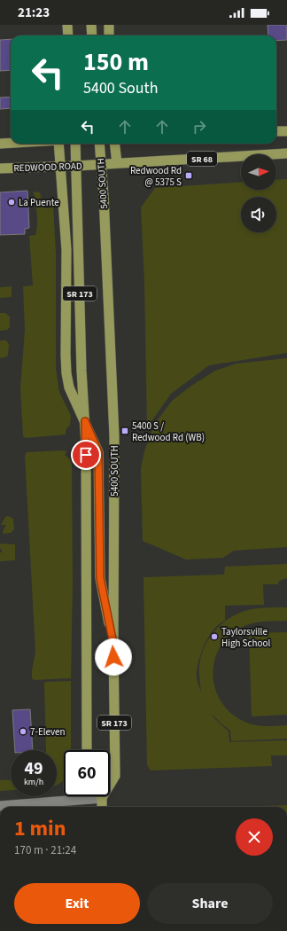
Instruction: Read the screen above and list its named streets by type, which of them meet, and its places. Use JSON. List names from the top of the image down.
{
  "streets": {
    "main road": [
      "SR 68",
      "REDWOOD ROAD",
      "5400 SOUTH",
      "SR 173"
    ]
  },
  "crossings": [
    ["REDWOOD ROAD", "5400 SOUTH"],
    ["REDWOOD ROAD", "SR 173"]
  ],
  "places": {
    "transit": ["Redwood Rd @ 5375 S", "5400 S / Redwood Rd (WB)"],
    "other": ["La Puente", "Taylorsville High School", "7-Eleven"]
  },
  "north": "right",
  "page": {
    "status": "21:23",
    "turn": ["150 m", "5400 South"],
    "speed": "49 km/h",
    "limit": "60",
    "heading": ["1 min", "170 m · 21:24"],
    "buttons": ["Exit", "Share"]
  }
}
